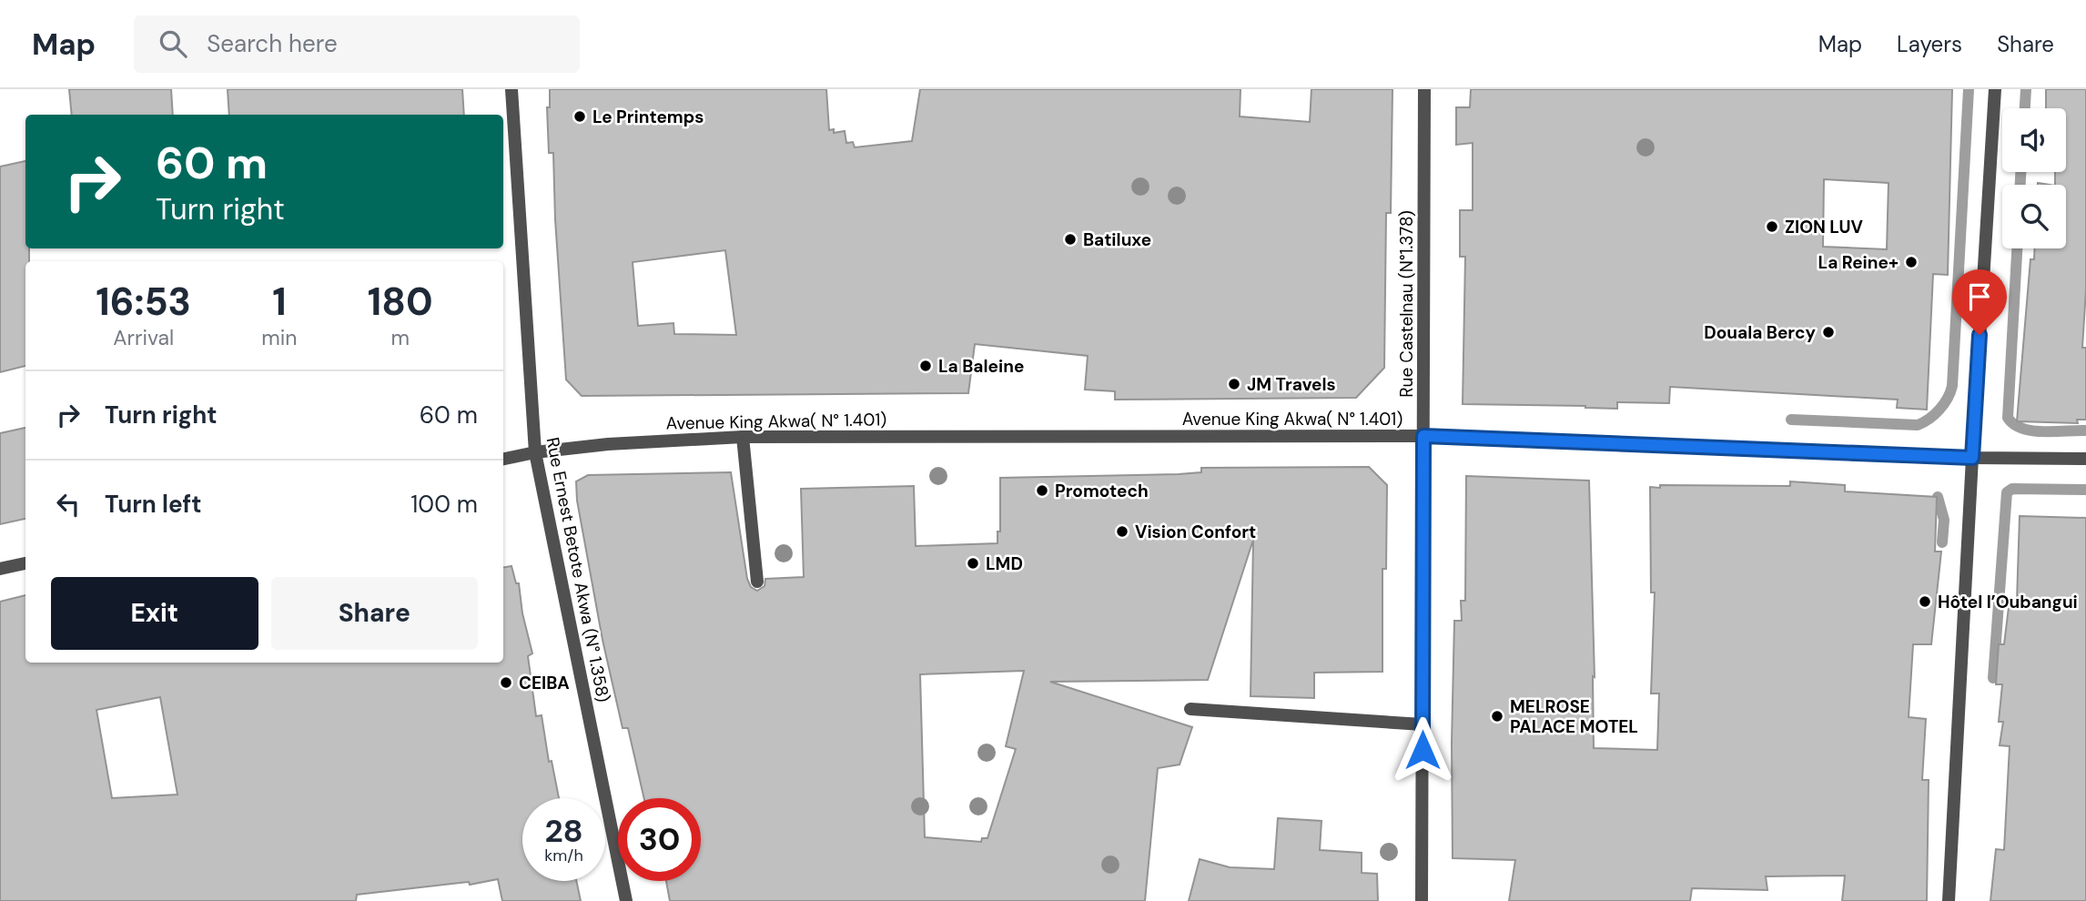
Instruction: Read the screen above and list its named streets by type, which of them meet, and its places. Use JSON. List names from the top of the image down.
{
  "streets": {
    "street": ["Rue Castelnau (N°1.378)", "Avenue King Akwa( N° 1.401)", "Rue Ernest Betote Akwa (N° 1.358)"]
  },
  "crossings": [
    ["Rue Castelnau (N°1.378)", "Avenue King Akwa( N° 1.401)"],
    ["Avenue King Akwa( N° 1.401)", "Rue Ernest Betote Akwa (N° 1.358)"]
  ],
  "places": [
    "Le Printemps",
    "ZION LUV",
    "Batiluxe",
    "La Reine+",
    "Douala Bercy",
    "La Baleine",
    "JM Travels",
    "Promotech",
    "Vision Confort",
    "LMD",
    "Hôtel l’Oubangui",
    "CEIBA",
    "MELROSE PALACE MOTEL"
  ],
  "page": {
    "header": "Map",
    "search": "Search here",
    "nav": ["Map", "Layers", "Share"],
    "turn": ["60 m", "Turn right"],
    "eta": [
      "16:53",
      "Arrival",
      "1",
      "min",
      "180",
      "m"
    ],
    "list": [
      {
        "name": "Turn right",
        "value": "60 m"
      },
      {
        "name": "Turn left",
        "value": "100 m"
      }
    ],
    "buttons": ["Exit", "Share"],
    "speed": "28 km/h",
    "limit": "30"
  }
}
